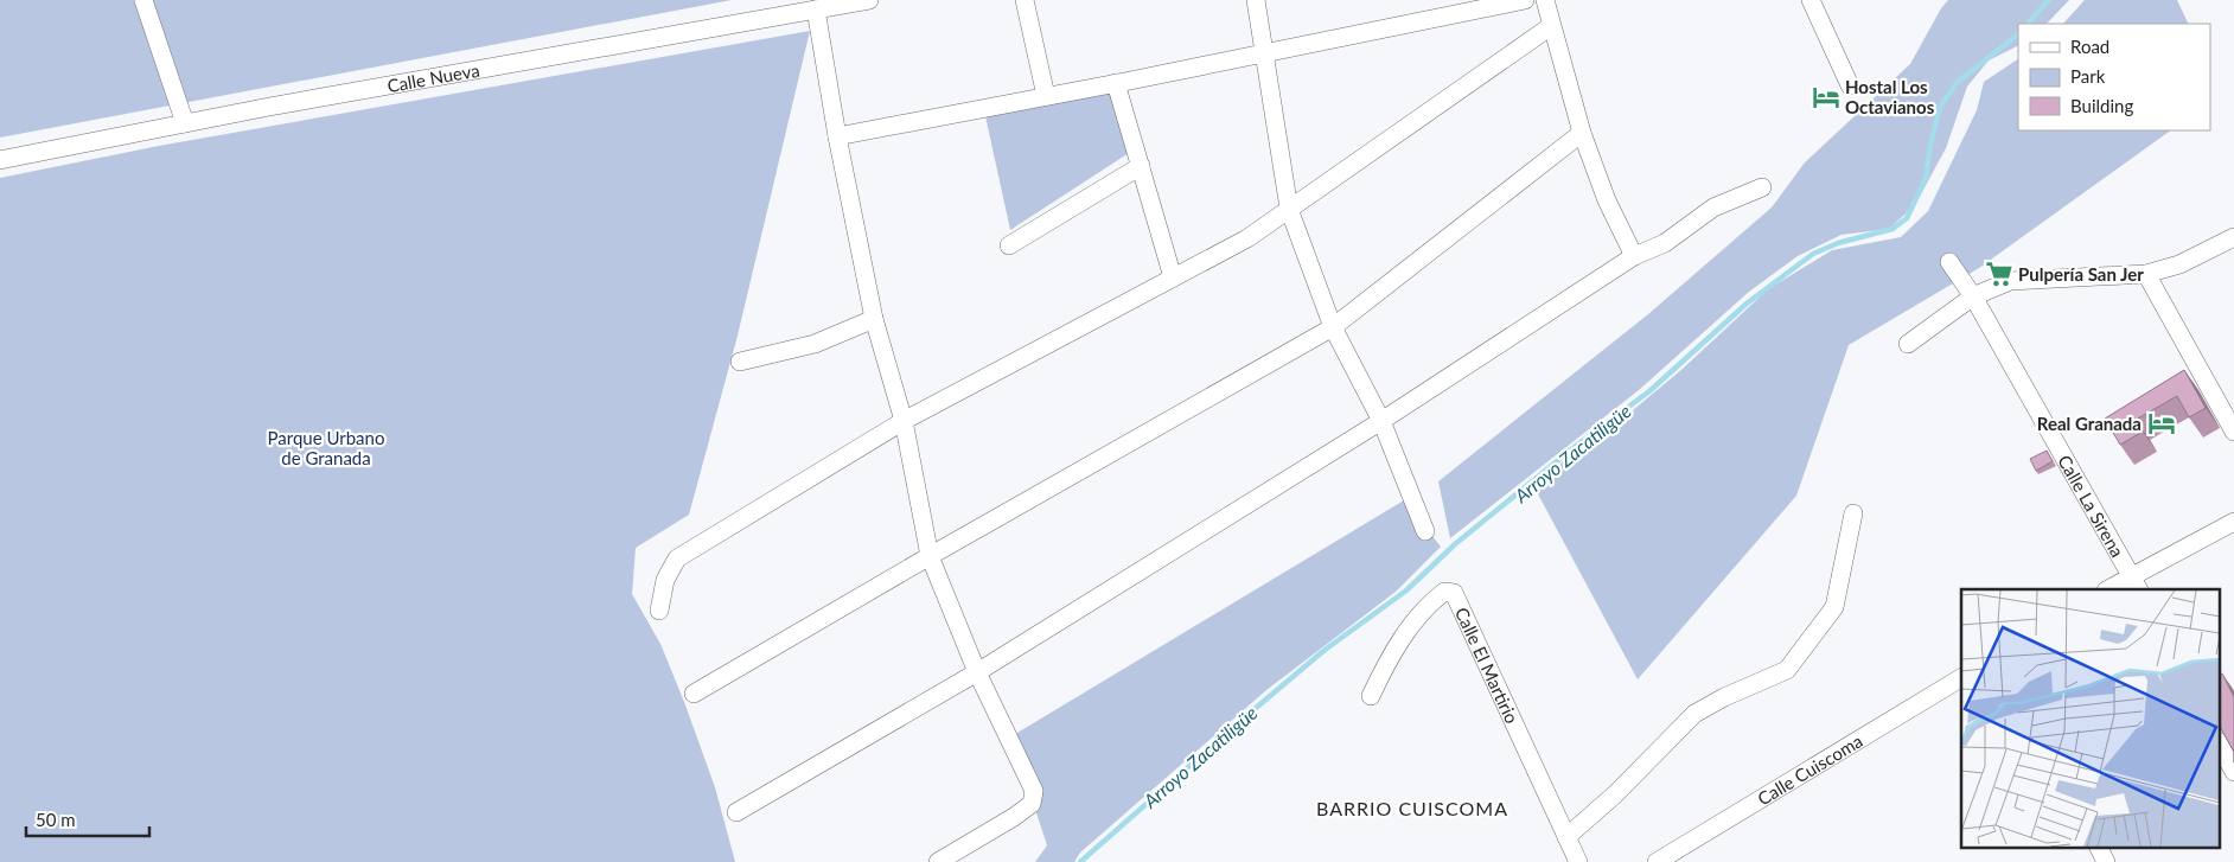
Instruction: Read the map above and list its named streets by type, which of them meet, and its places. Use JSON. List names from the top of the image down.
{
  "streets": {
    "street": [
      "Calle Nueva",
      "Calle La Sirena",
      "Calle El Martirio",
      "Calle Cuiscoma"
    ]
  },
  "districts": ["BARRIO CUISCOMA"],
  "water": ["Arroyo Zacatiligüe"],
  "parks": ["Parque Urbano de Granada"],
  "places": {
    "hotel": ["Hostal Los Octavianos", "Real Granada"],
    "supermarket": ["Pulpería San Jer"]
  },
  "legend": ["Road", "Park", "Building"],
  "scale_bar": "50 m"
}
